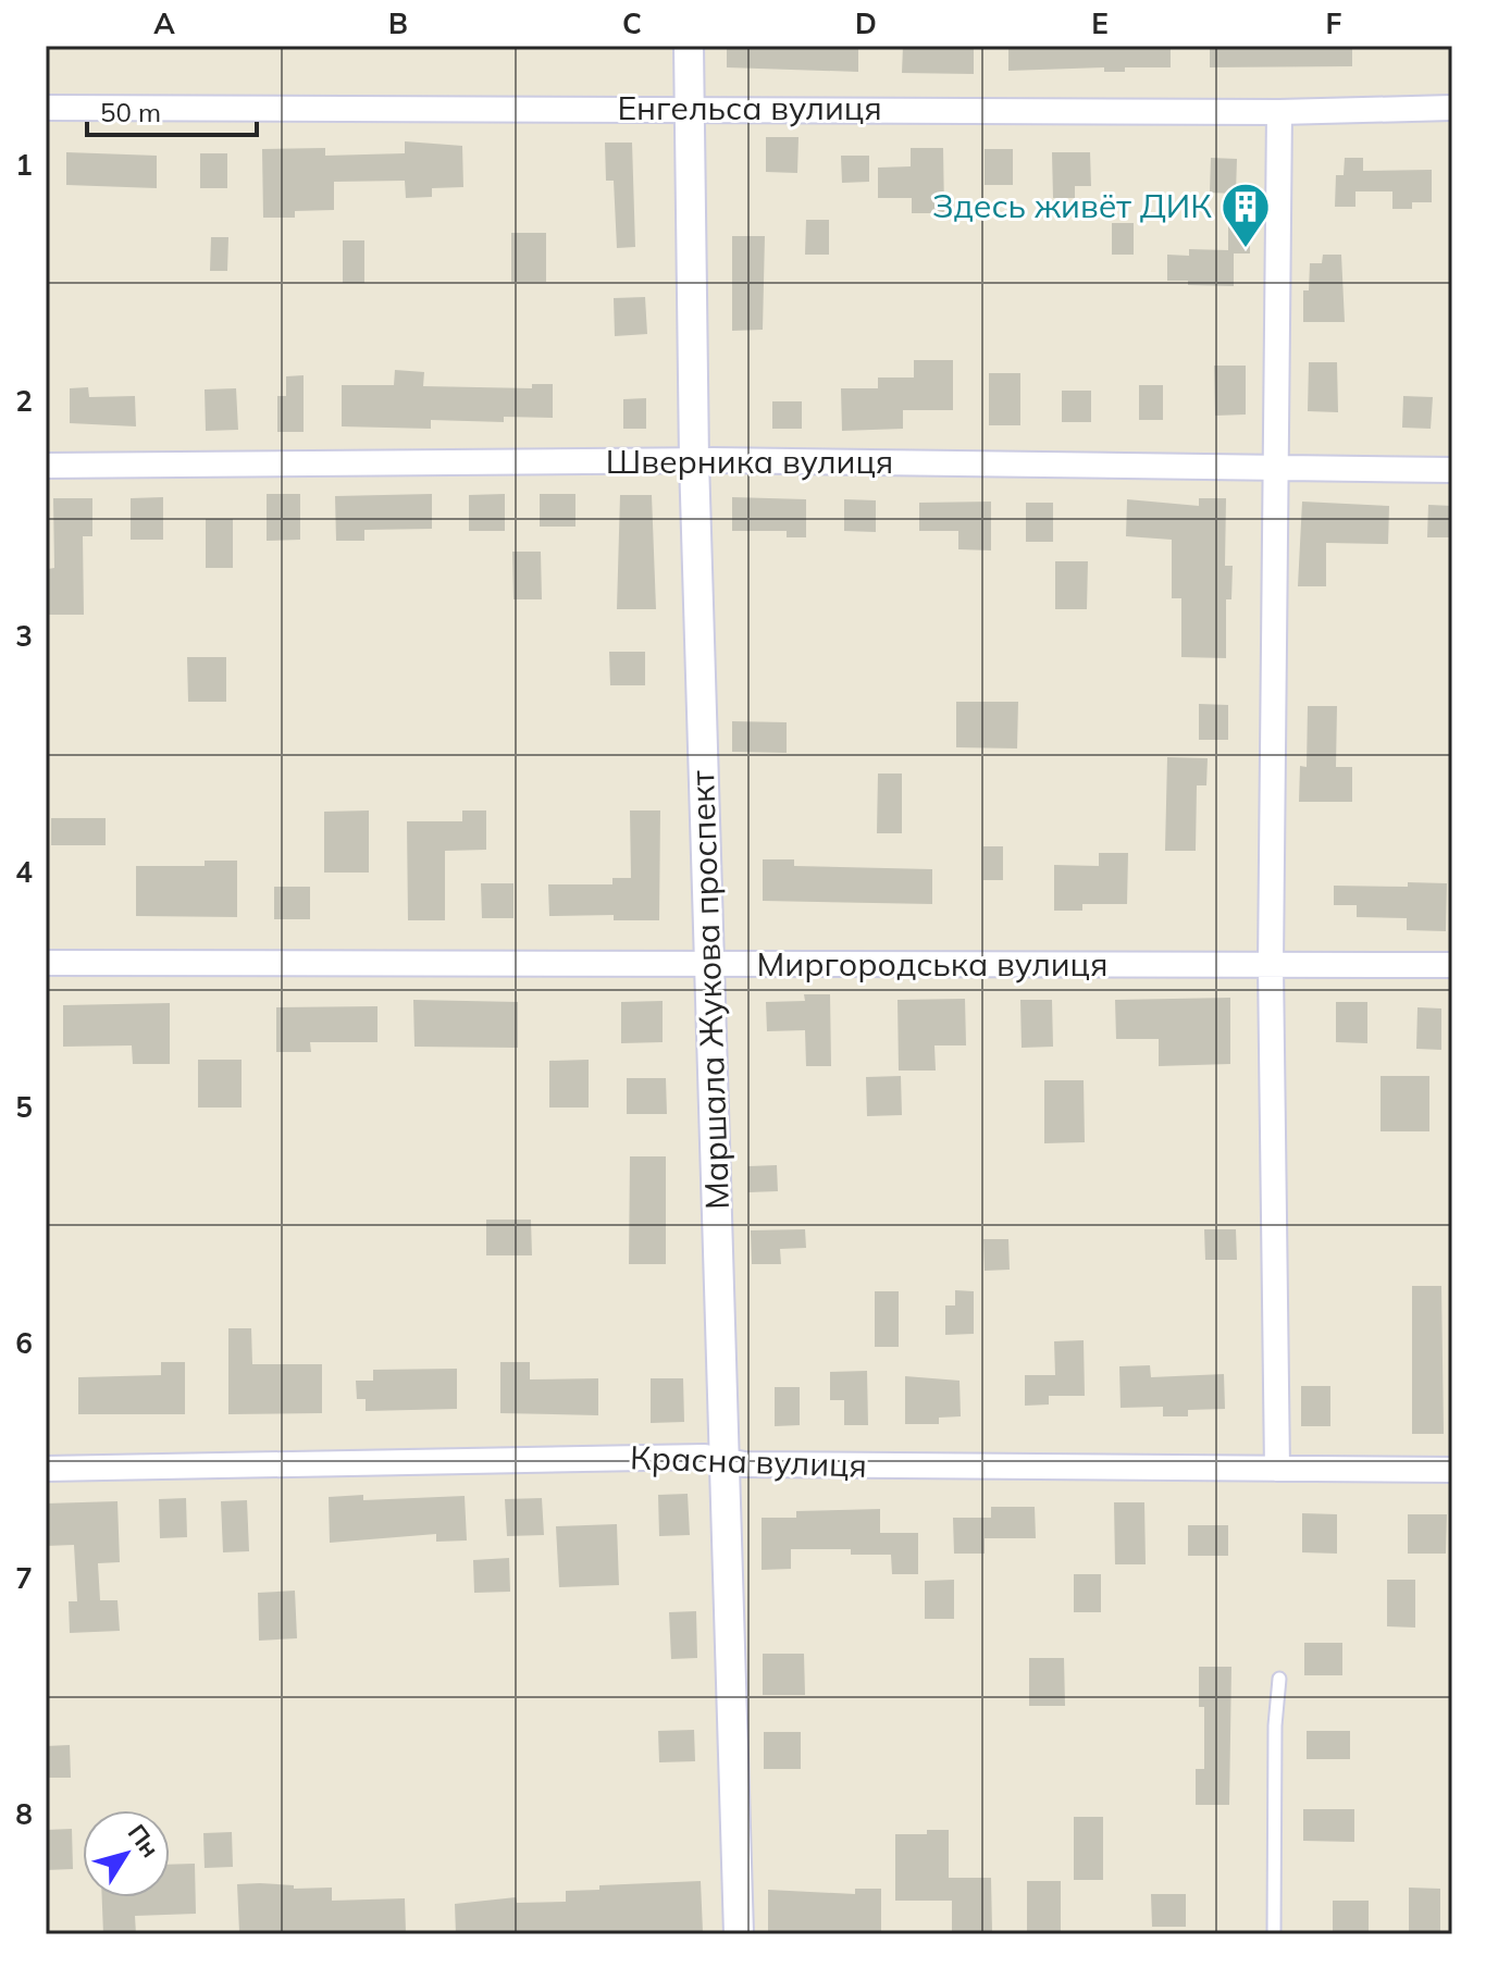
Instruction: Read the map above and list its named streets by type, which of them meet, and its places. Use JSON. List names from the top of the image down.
{
  "streets": {
    "street": [
      "Енгельса вулиця",
      "Шверника вулиця",
      "Миргородська вулиця",
      "Маршала Жукова проспект",
      "Красна вулиця"
    ]
  },
  "crossings": [
    ["Енгельса вулиця", "Маршала Жукова проспект"],
    ["Шверника вулиця", "Маршала Жукова проспект"],
    ["Миргородська вулиця", "Маршала Жукова проспект"],
    ["Маршала Жукова проспект", "Красна вулиця"]
  ],
  "places": {
    "building": ["Здесь живёт ДИК"]
  },
  "scale_bar": "50 m",
  "north": "top right",
  "grid": {
    "columns": [
      "A",
      "B",
      "C",
      "D",
      "E",
      "F"
    ],
    "rows": [
      "1",
      "2",
      "3",
      "4",
      "5",
      "6",
      "7",
      "8"
    ]
  }
}
